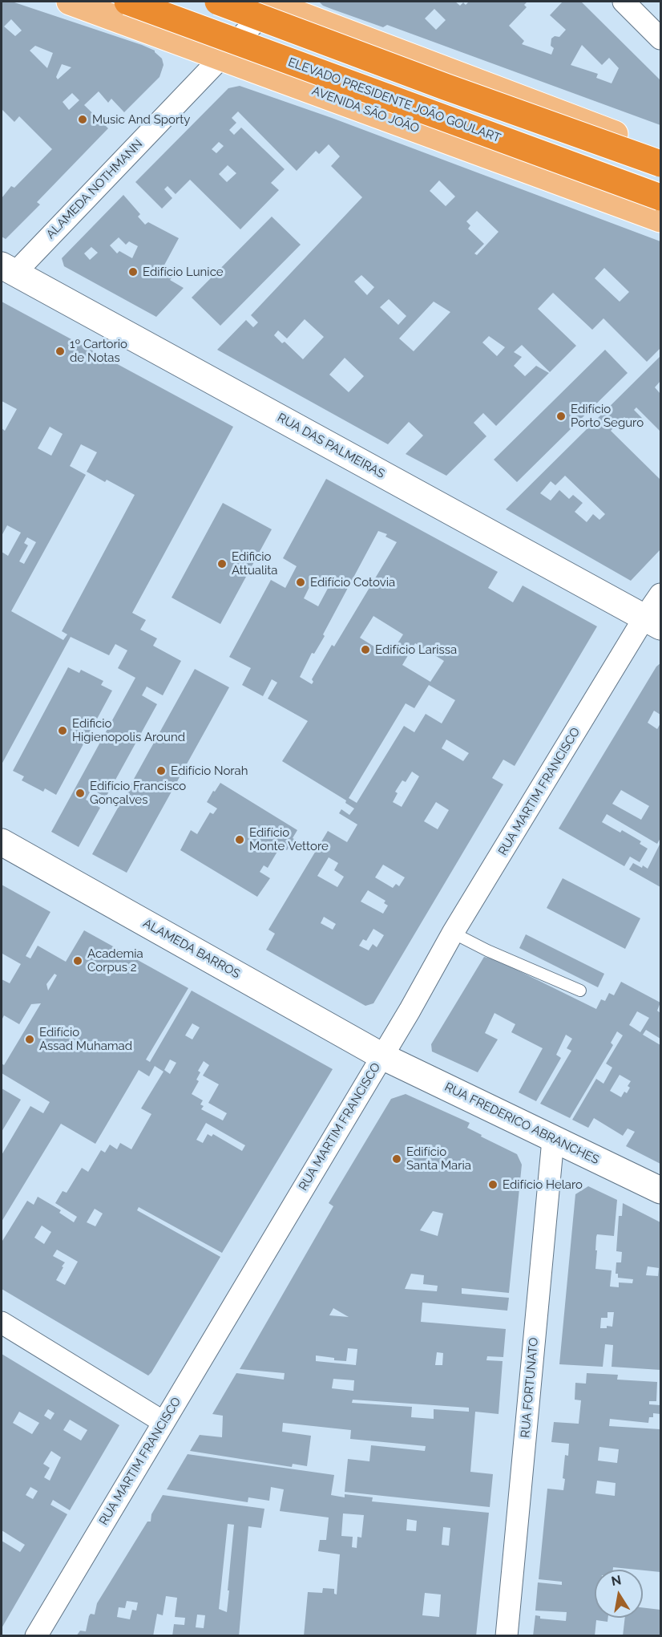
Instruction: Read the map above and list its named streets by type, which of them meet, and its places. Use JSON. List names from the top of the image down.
{
  "streets": {
    "highway": ["ELEVADO PRESIDENTE JOÃO GOULART"],
    "main road": ["AVENIDA SÃO JOÃO"],
    "street": [
      "ALAMEDA NOTHMANN",
      "RUA DAS PALMEIRAS",
      "RUA MARTIM FRANCISCO",
      "ALAMEDA BARROS",
      "RUA FREDERICO ABRANCHES",
      "RUA FORTUNATO"
    ]
  },
  "crossings": [
    ["AVENIDA SÃO JOÃO", "ALAMEDA NOTHMANN"],
    ["ALAMEDA NOTHMANN", "RUA DAS PALMEIRAS"],
    ["RUA DAS PALMEIRAS", "RUA MARTIM FRANCISCO"],
    ["RUA MARTIM FRANCISCO", "ALAMEDA BARROS"],
    ["RUA MARTIM FRANCISCO", "RUA FREDERICO ABRANCHES"],
    ["ALAMEDA BARROS", "RUA FREDERICO ABRANCHES"],
    ["RUA FREDERICO ABRANCHES", "RUA FORTUNATO"]
  ],
  "places": [
    "Music And Sporty",
    "Edifício Lunice",
    "1º Cartorio de Notas",
    "Edifício Porto Seguro",
    "Edificio Attualita",
    "Edifício Cotovia",
    "Edifício Larissa",
    "Edificio Higienopolis Around",
    "Edifício Norah",
    "Edifício Francisco Gonçalves",
    "Edifício Monte Vettore",
    "Academia Corpus 2",
    "Edifício Assad Muhamad",
    "Edifício Santa Maria",
    "Edifício Helaro"
  ],
  "north": "top"
}
